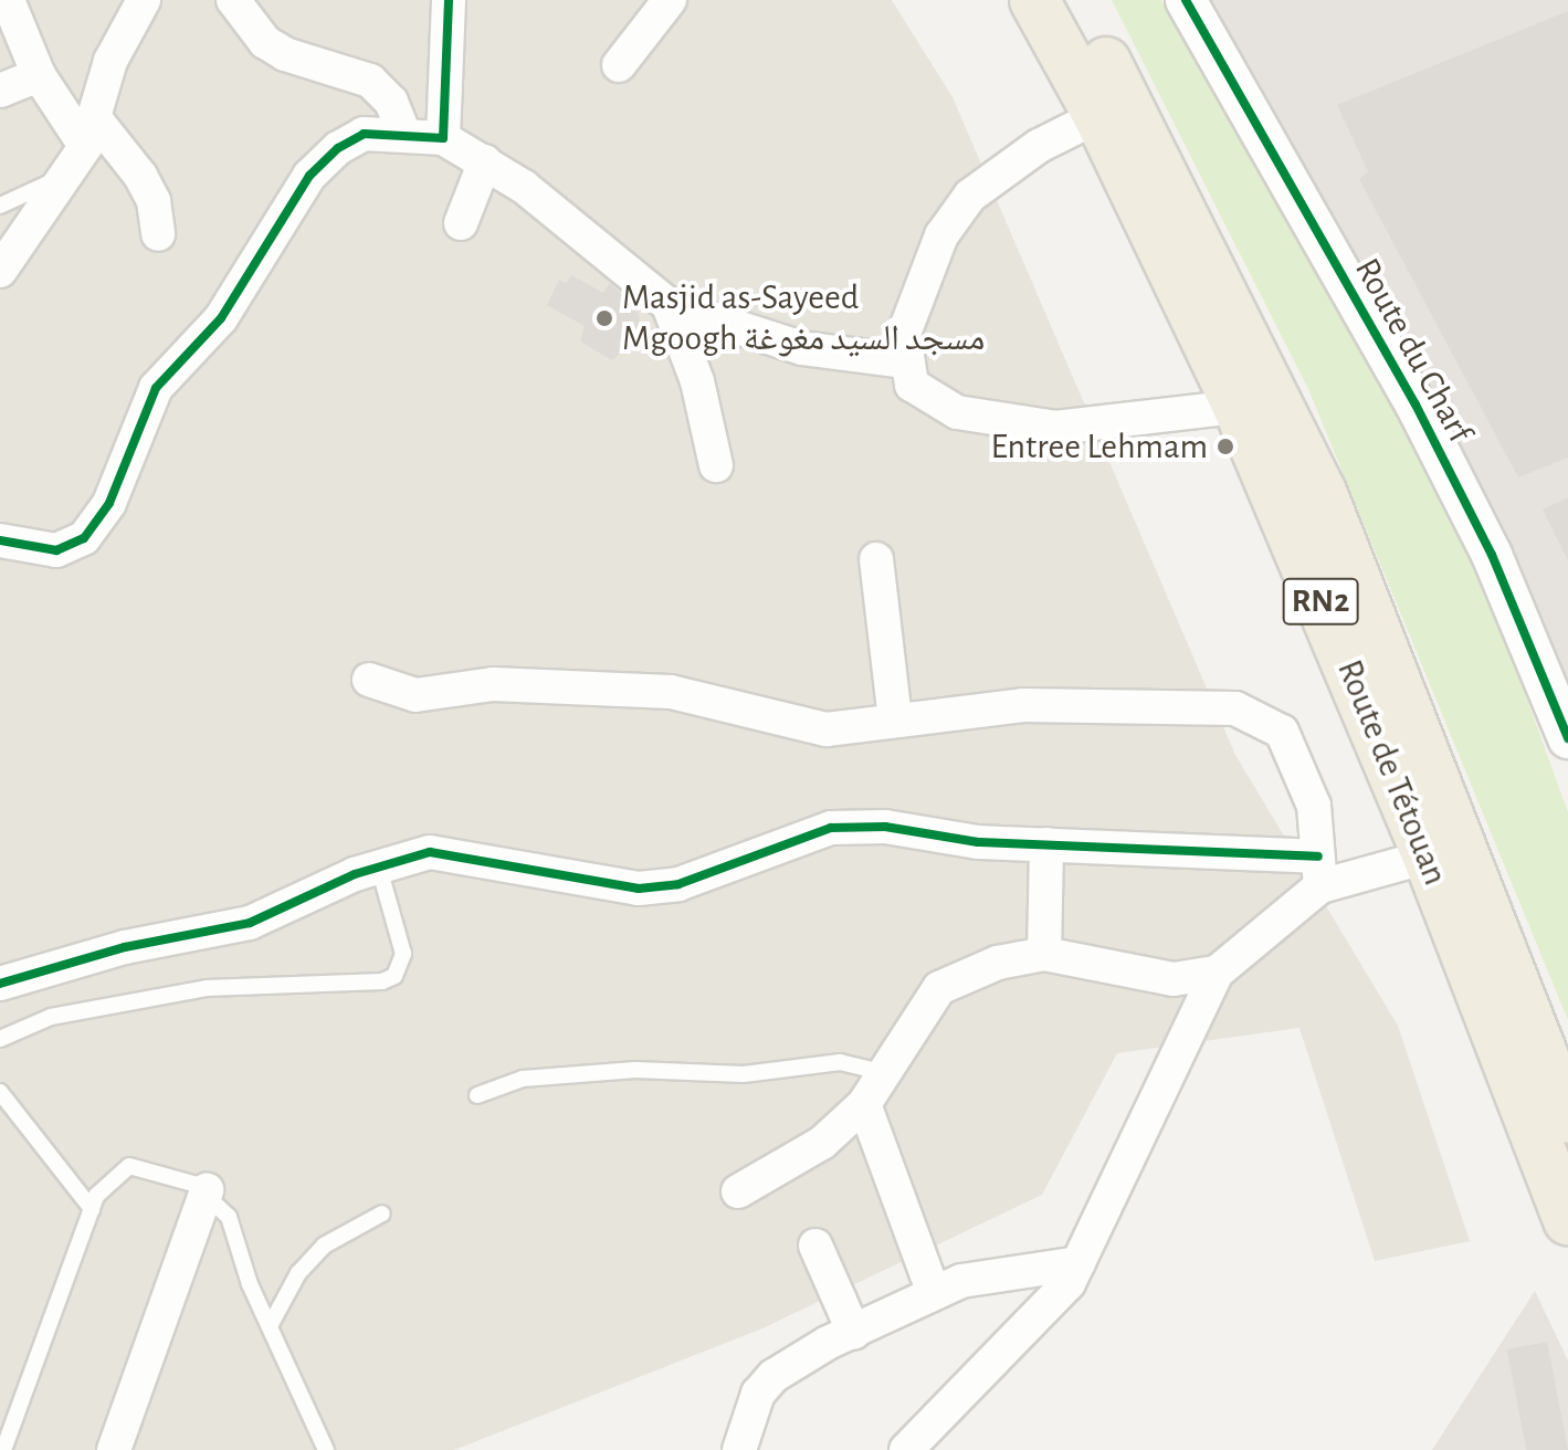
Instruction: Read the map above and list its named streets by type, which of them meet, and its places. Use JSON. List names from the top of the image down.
{
  "streets": {
    "highway": ["RN2", "Route de Tétouan"],
    "street": ["Route du Charf"]
  },
  "places": ["Masjid as-Sayeed Mgoogh مسجد السيد مغوغة", "Entree Lehmam"]
}
